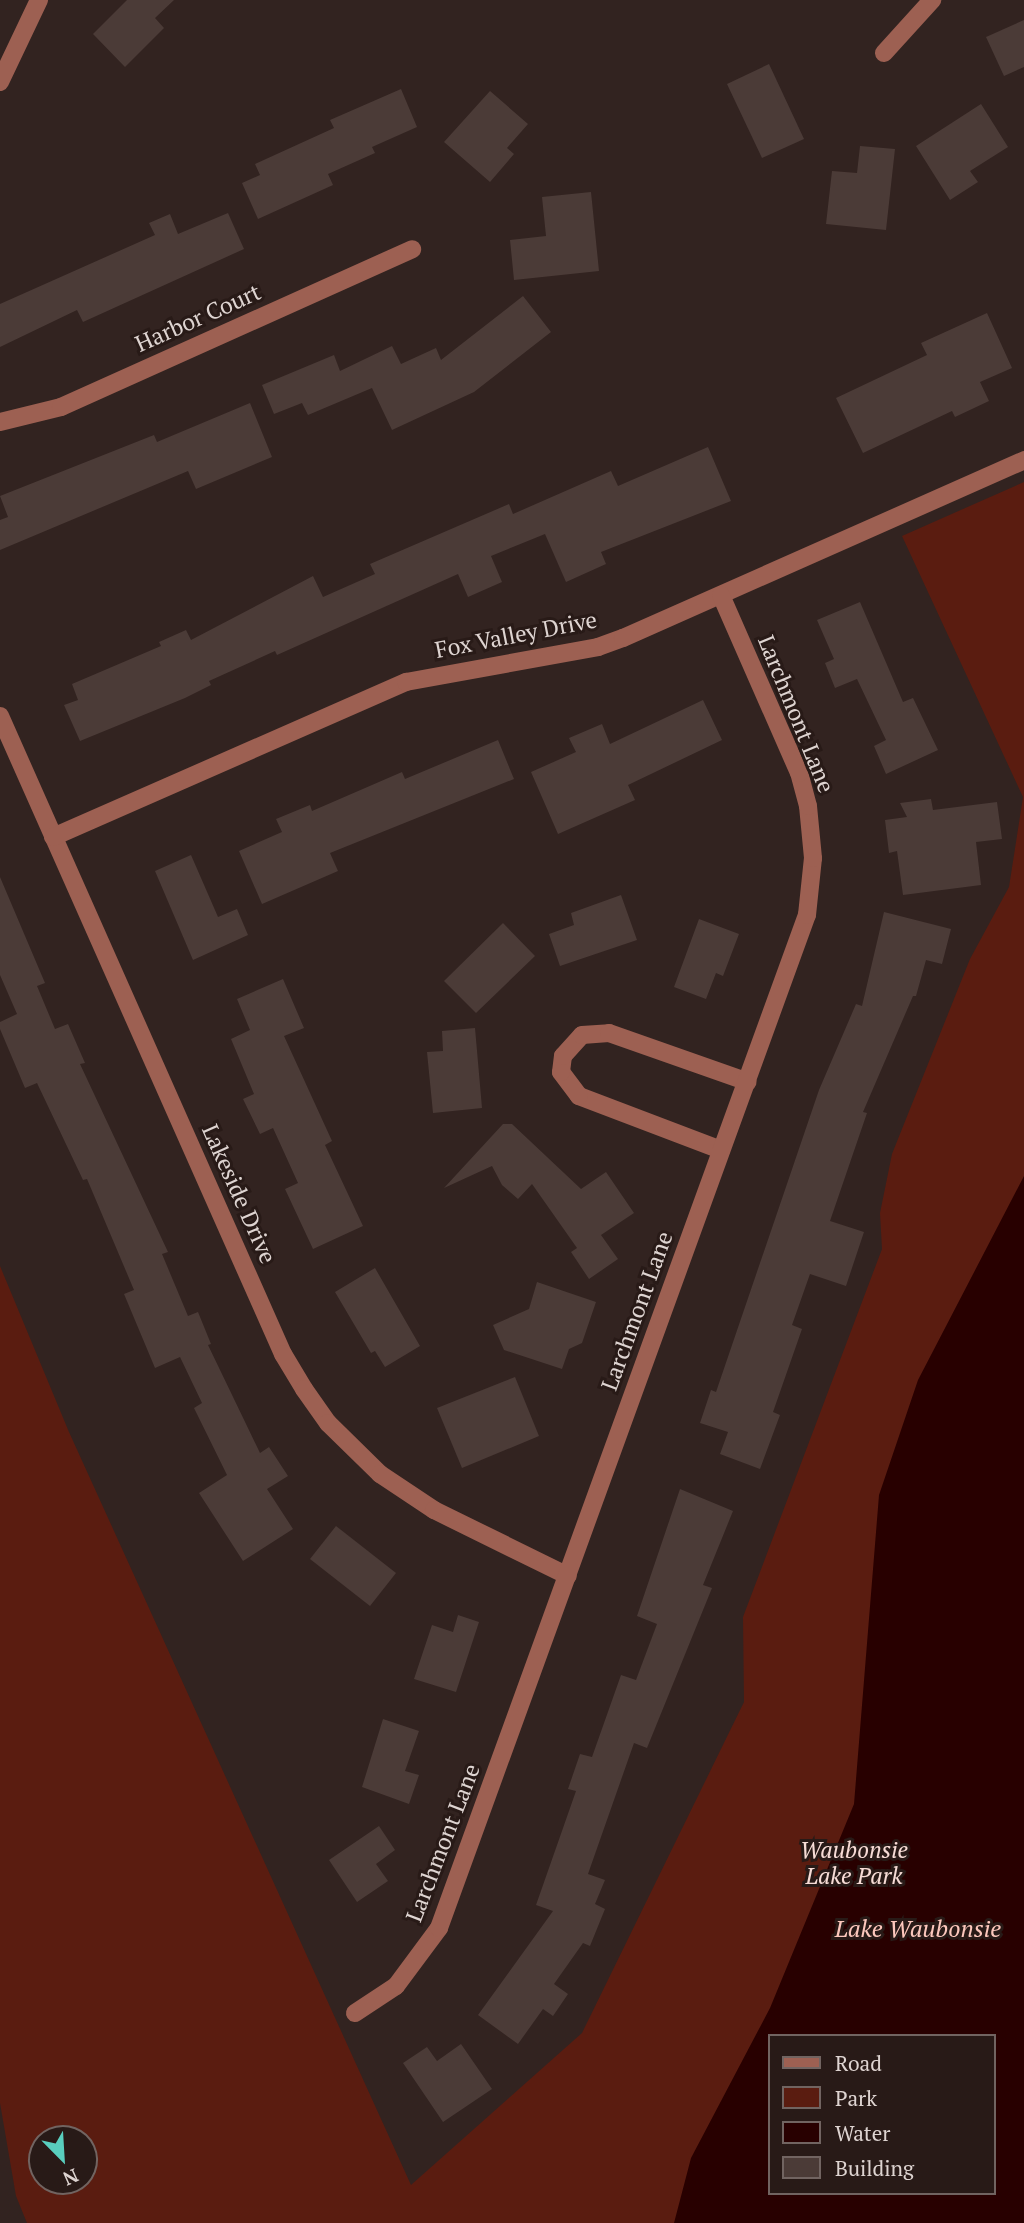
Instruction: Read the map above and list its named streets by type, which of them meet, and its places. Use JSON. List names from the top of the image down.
{
  "streets": {
    "street": [
      "Harbor Court",
      "Fox Valley Drive",
      "Larchmont Lane",
      "Lakeside Drive"
    ]
  },
  "crossings": [
    ["Fox Valley Drive", "Larchmont Lane"],
    ["Fox Valley Drive", "Lakeside Drive"],
    ["Larchmont Lane", "Lakeside Drive"]
  ],
  "water": ["Lake Waubonsie"],
  "parks": ["Waubonsie Lake Park"],
  "legend": [
    "Road",
    "Park",
    "Water",
    "Building"
  ],
  "north": "bottom right"
}
